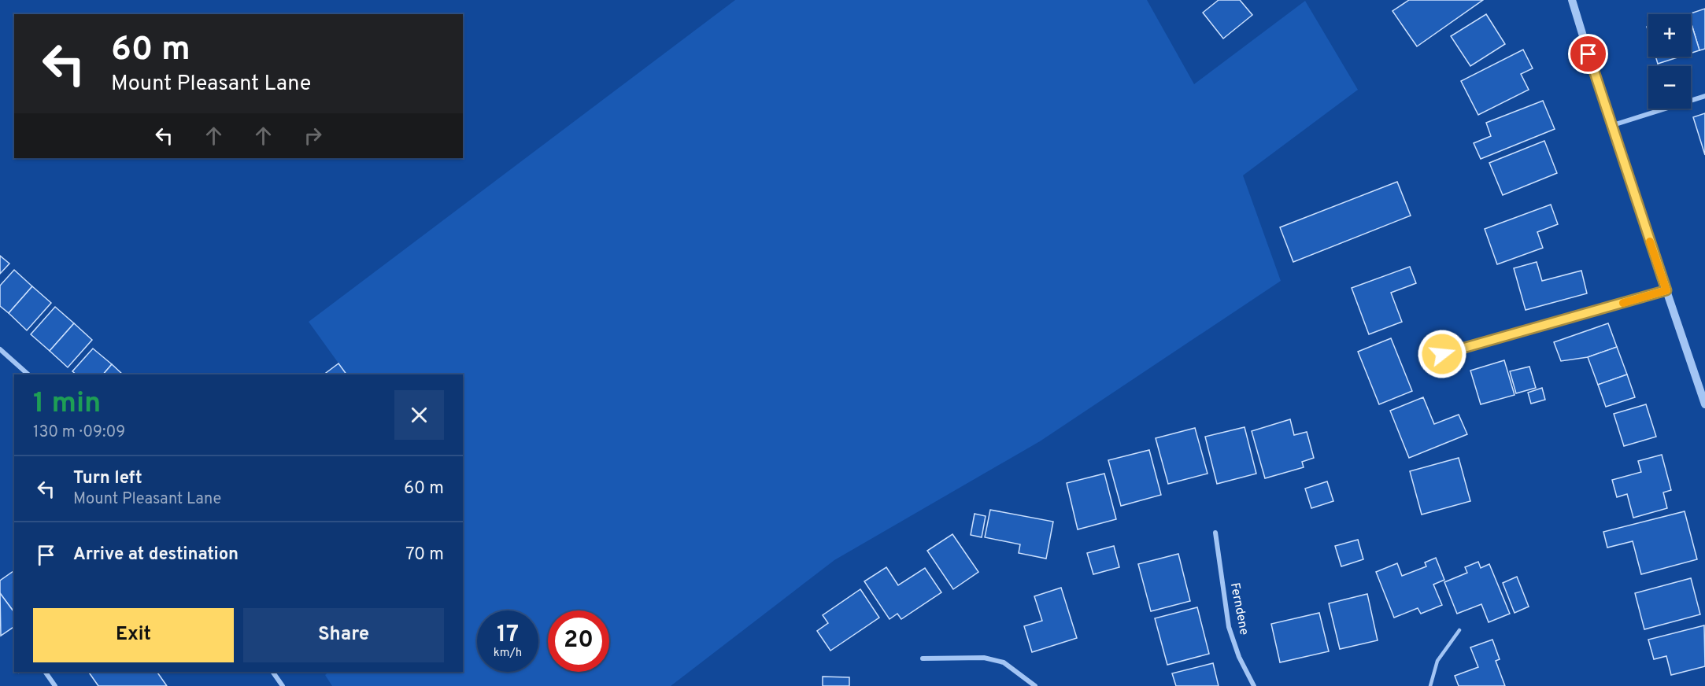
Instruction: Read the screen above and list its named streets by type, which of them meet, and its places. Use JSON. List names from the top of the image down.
{
  "streets": {
    "street": ["Ferndene"]
  },
  "page": {
    "map_buttons": ["+", "−"],
    "turn": ["60 m", "Mount Pleasant Lane"],
    "heading": ["1 min", "130 m · 09:09"],
    "list": [
      {
        "name": "Turn left",
        "note": "Mount Pleasant Lane",
        "value": "60 m"
      },
      {
        "name": "Arrive at destination",
        "value": "70 m"
      }
    ],
    "buttons": ["Exit", "Share"],
    "speed": "17 km/h",
    "limit": "20"
  }
}
